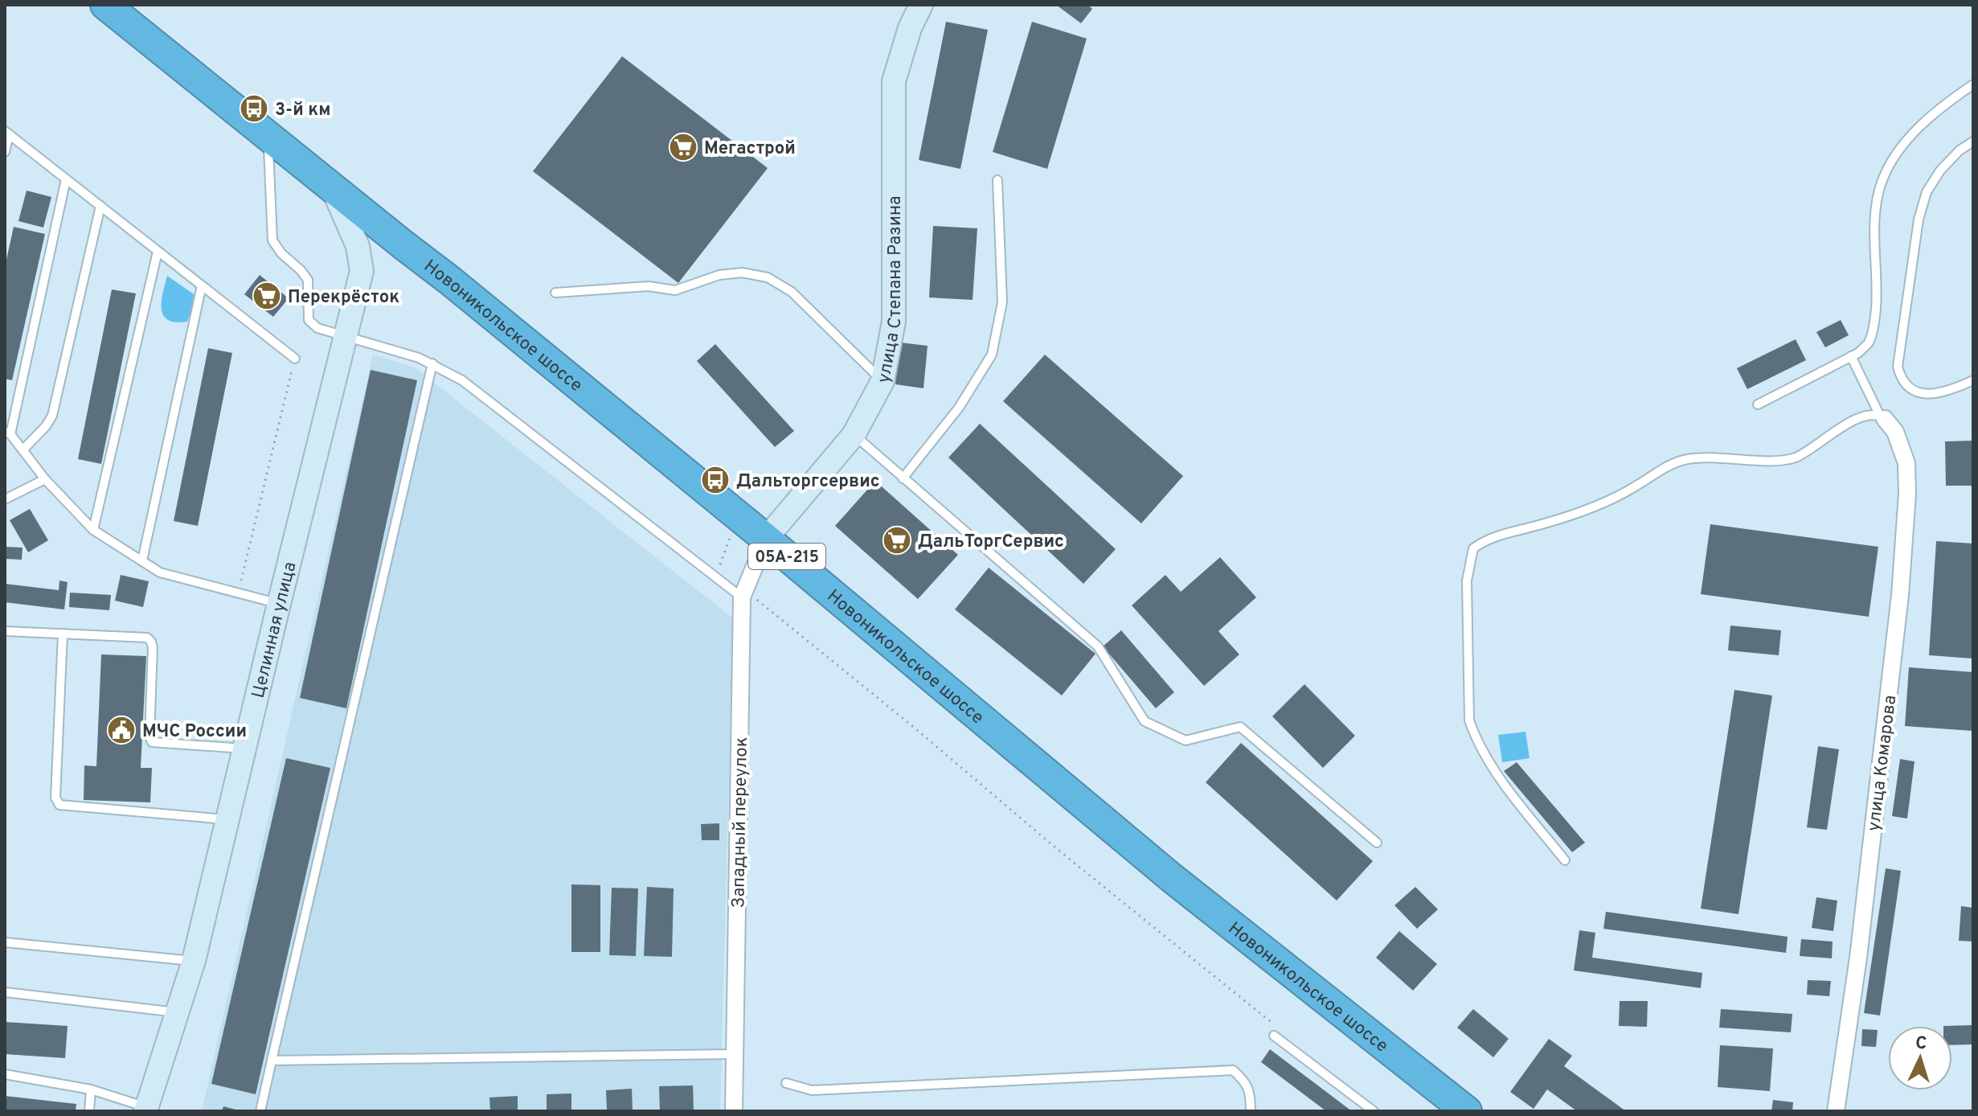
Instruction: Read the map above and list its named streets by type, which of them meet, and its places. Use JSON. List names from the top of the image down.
{
  "streets": {
    "highway": ["Новоникольское шоссе", "05А-215"],
    "main road": ["улица Степана Разина", "Целинная улица"],
    "street": ["улица Комарова", "Западный переулок"]
  },
  "crossings": [
    ["улица Степана Разина", "Новоникольское шоссе"],
    ["улица Степана Разина", "Западный переулок"],
    ["Новоникольское шоссе", "Целинная улица"],
    ["Новоникольское шоссе", "Западный переулок"]
  ],
  "places": {
    "bus stop": ["3-й км", "Дальторгсервис"],
    "supermarket": ["Мегастрой", "Перекрёсток", "ДальТоргСервис"],
    "public building": ["МЧС России"]
  },
  "north": "top"
}
